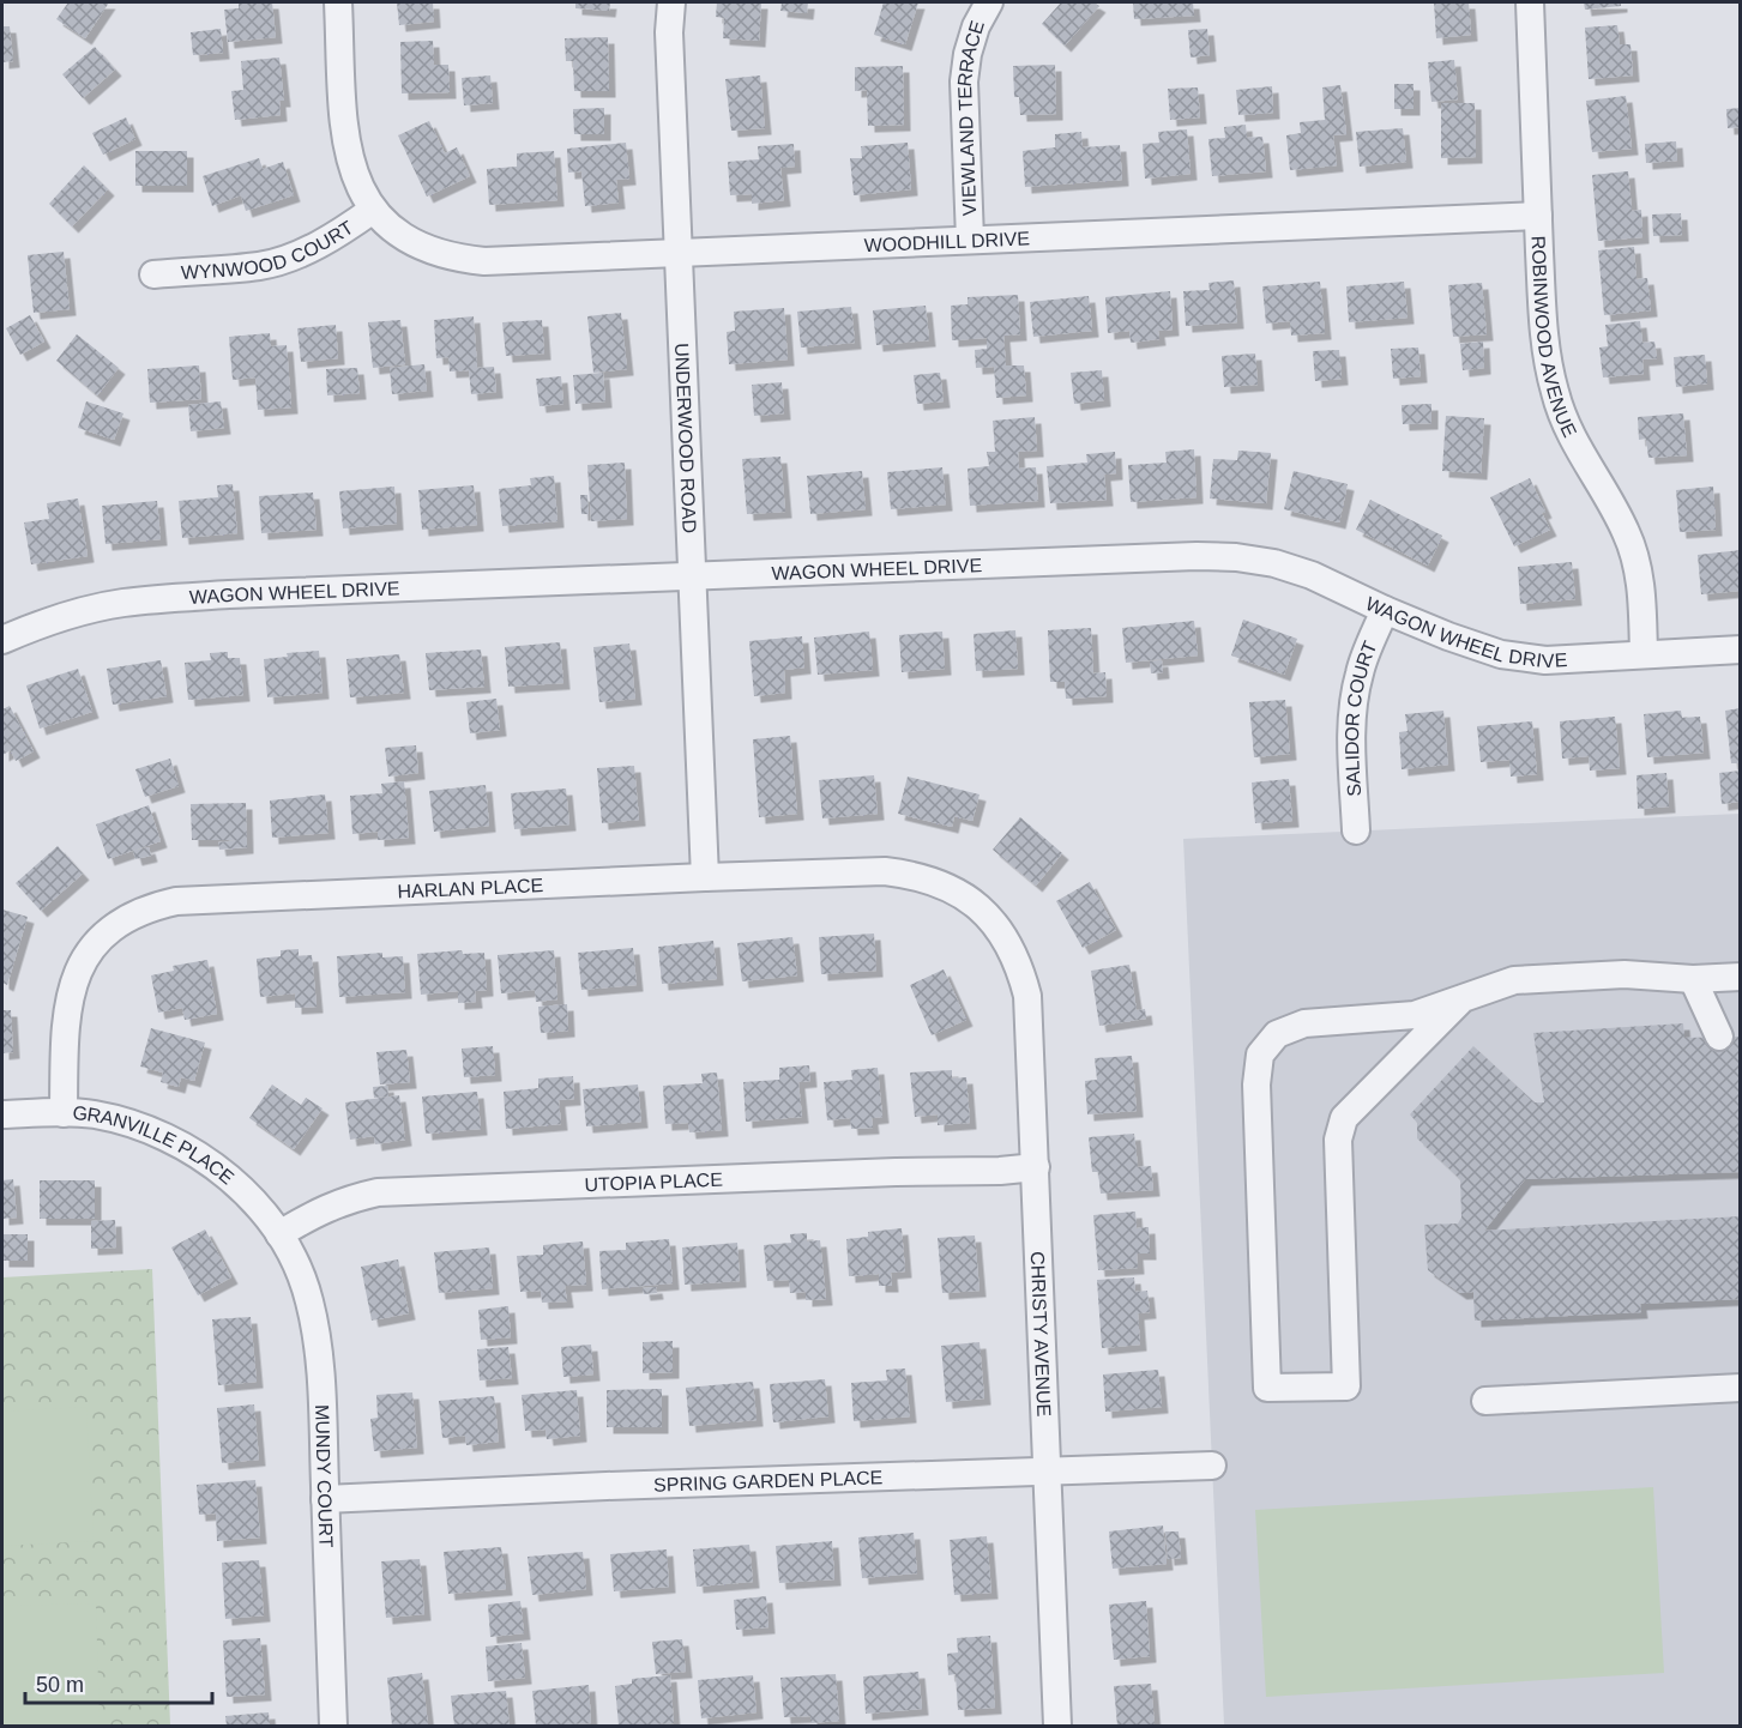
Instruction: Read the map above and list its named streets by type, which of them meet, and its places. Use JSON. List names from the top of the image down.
{
  "streets": {
    "street": [
      "VIEWLAND TERRACE",
      "WOODHILL DRIVE",
      "WYNWOOD COURT",
      "ROBINWOOD AVENUE",
      "UNDERWOOD ROAD",
      "WAGON WHEEL DRIVE",
      "SALIDOR COURT",
      "HARLAN PLACE",
      "GRANVILLE PLACE",
      "UTOPIA PLACE",
      "CHRISTY AVENUE",
      "MUNDY COURT",
      "SPRING GARDEN PLACE"
    ]
  },
  "crossings": [
    ["VIEWLAND TERRACE", "WOODHILL DRIVE"],
    ["WOODHILL DRIVE", "WYNWOOD COURT"],
    ["WOODHILL DRIVE", "ROBINWOOD AVENUE"],
    ["WOODHILL DRIVE", "UNDERWOOD ROAD"],
    ["ROBINWOOD AVENUE", "WAGON WHEEL DRIVE"],
    ["UNDERWOOD ROAD", "WAGON WHEEL DRIVE"],
    ["UNDERWOOD ROAD", "HARLAN PLACE"],
    ["WAGON WHEEL DRIVE", "SALIDOR COURT"],
    ["HARLAN PLACE", "GRANVILLE PLACE"],
    ["HARLAN PLACE", "CHRISTY AVENUE"],
    ["GRANVILLE PLACE", "UTOPIA PLACE"],
    ["GRANVILLE PLACE", "MUNDY COURT"],
    ["UTOPIA PLACE", "CHRISTY AVENUE"],
    ["UTOPIA PLACE", "MUNDY COURT"],
    ["CHRISTY AVENUE", "SPRING GARDEN PLACE"],
    ["MUNDY COURT", "SPRING GARDEN PLACE"]
  ],
  "scale_bar": "50 m"
}
